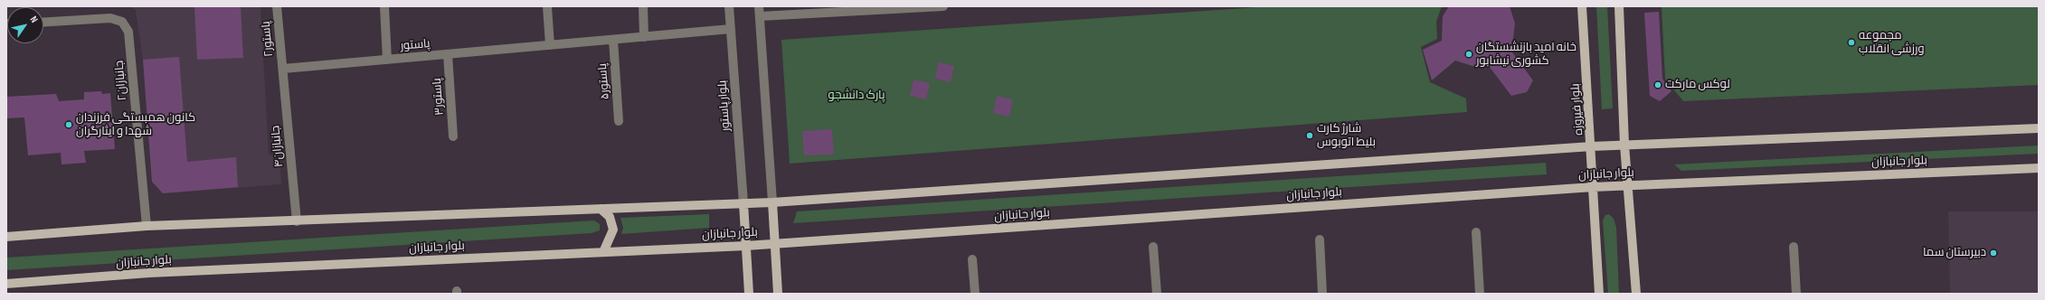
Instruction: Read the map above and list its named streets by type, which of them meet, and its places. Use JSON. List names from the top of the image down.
{
  "streets": {
    "main road": ["بلوار فیروزه", "بلوار جانبازان"],
    "street": [
      "پاستور۲",
      "پاستور",
      "جانبازان۲",
      "پاستور۵",
      "پاستور۳",
      "بلوار پاستور",
      "جانبازان۴"
    ]
  },
  "crossings": [
    ["پاستور۲", "پاستور"],
    ["پاستور۲", "جانبازان۴"],
    ["پاستور", "پاستور۵"],
    ["پاستور", "پاستور۳"],
    ["پاستور", "بلوار پاستور"],
    ["پاستور", "جانبازان۴"],
    ["بلوار فیروزه", "بلوار جانبازان"]
  ],
  "parks": ["پارک دانشجو"],
  "places": [
    "مجموعه ورزشی انقلاب",
    "خانه امید بازنشستگان کشوری نیشابور",
    "لوکس مارکت",
    "کانون همبستگی فرزندان شهدا و ایثارگران",
    "شارژ کارت بلیط اتوبوس",
    "دبیرستان سما"
  ],
  "north": "top right"
}
